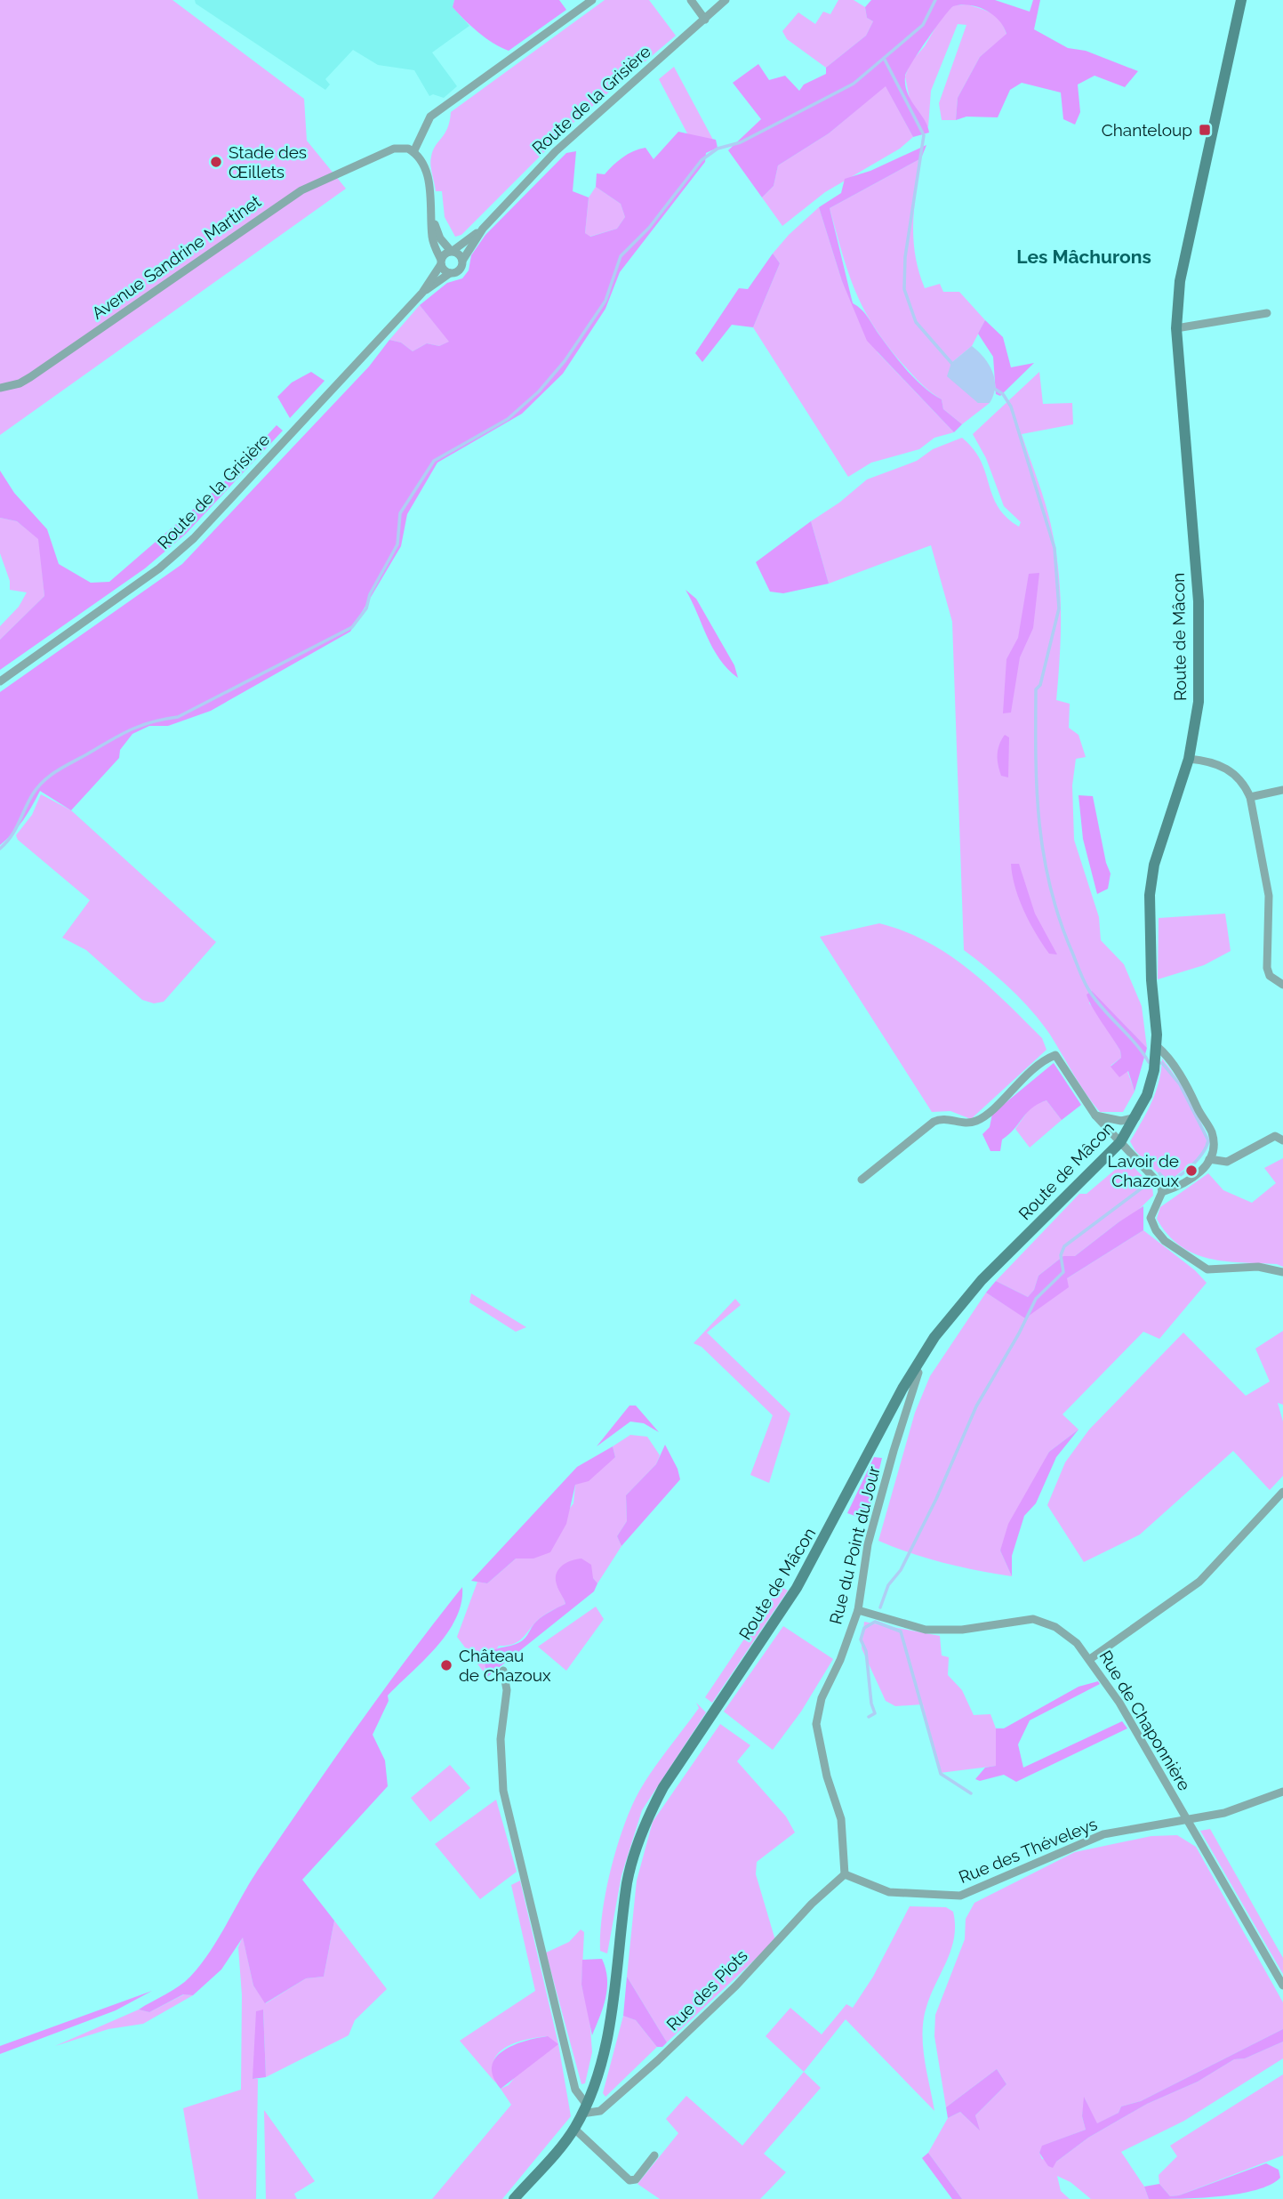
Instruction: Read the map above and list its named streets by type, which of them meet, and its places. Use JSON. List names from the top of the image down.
{
  "streets": {
    "street": [
      "Route de la Grisière",
      "Avenue Sandrine Martinet",
      "Route de Mâcon",
      "Rue du Point du Jour",
      "Rue de Chaponnière",
      "Rue des Théveleys",
      "Rue des Piots"
    ]
  },
  "crossings": [
    ["Route de Mâcon", "Rue du Point du Jour"],
    ["Route de Mâcon", "Rue des Piots"],
    ["Rue du Point du Jour", "Rue de Chaponnière"],
    ["Rue du Point du Jour", "Rue des Théveleys"],
    ["Rue du Point du Jour", "Rue des Piots"],
    ["Rue de Chaponnière", "Rue des Théveleys"],
    ["Rue des Théveleys", "Rue des Piots"]
  ],
  "districts": ["Les Mâchurons"],
  "places": {
    "transit": ["Chanteloup"],
    "other": ["Stade des Œillets", "Lavoir de Chazoux", "Château de Chazoux"]
  }
}
